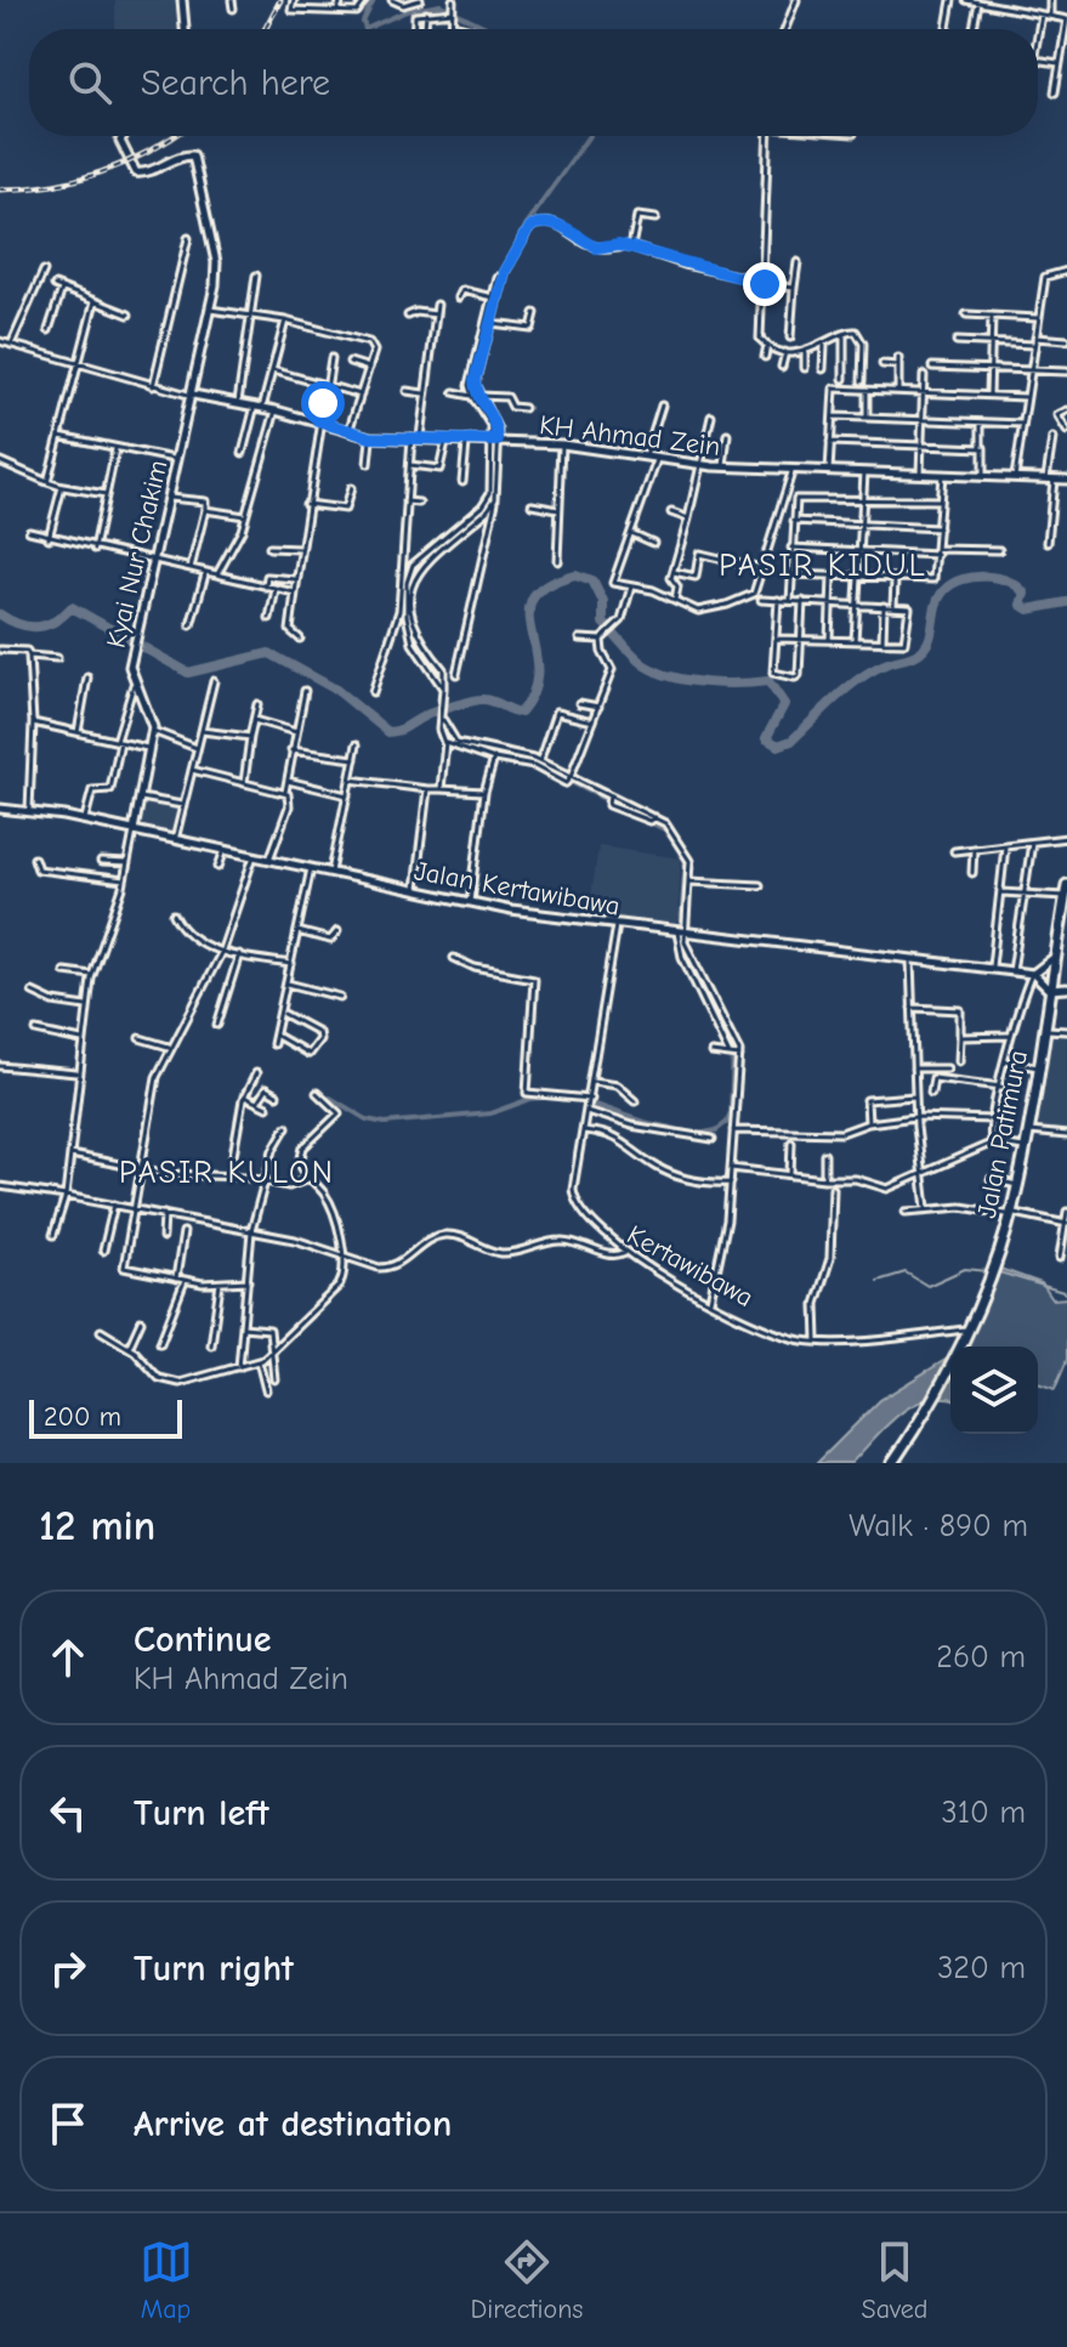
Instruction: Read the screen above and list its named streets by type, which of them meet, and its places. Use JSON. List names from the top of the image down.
{
  "streets": {
    "highway": ["Jalan Patimura"],
    "street": [
      "KH Ahmad Zein",
      "Kyai Nur Chakim",
      "Jalan Kertawibawa",
      "Kertawibawa"
    ]
  },
  "crossings": [
    ["KH Ahmad Zein", "Kyai Nur Chakim"],
    ["Jalan Kertawibawa", "Kertawibawa"],
    ["Jalan Patimura", "Kertawibawa"]
  ],
  "districts": ["PASIR KIDUL", "PASIR KULON"],
  "scale_bar": "200 m",
  "page": {
    "search": "Search here",
    "scale": "200 m",
    "heading": ["12 min", "Walk · 890 m"],
    "list": [
      ["Continue", "KH Ahmad Zein", "260 m"],
      ["Turn left", "310 m"],
      ["Turn right", "320 m"],
      "Arrive at destination"
    ],
    "nav": ["Map", "Directions", "Saved"]
  }
}
